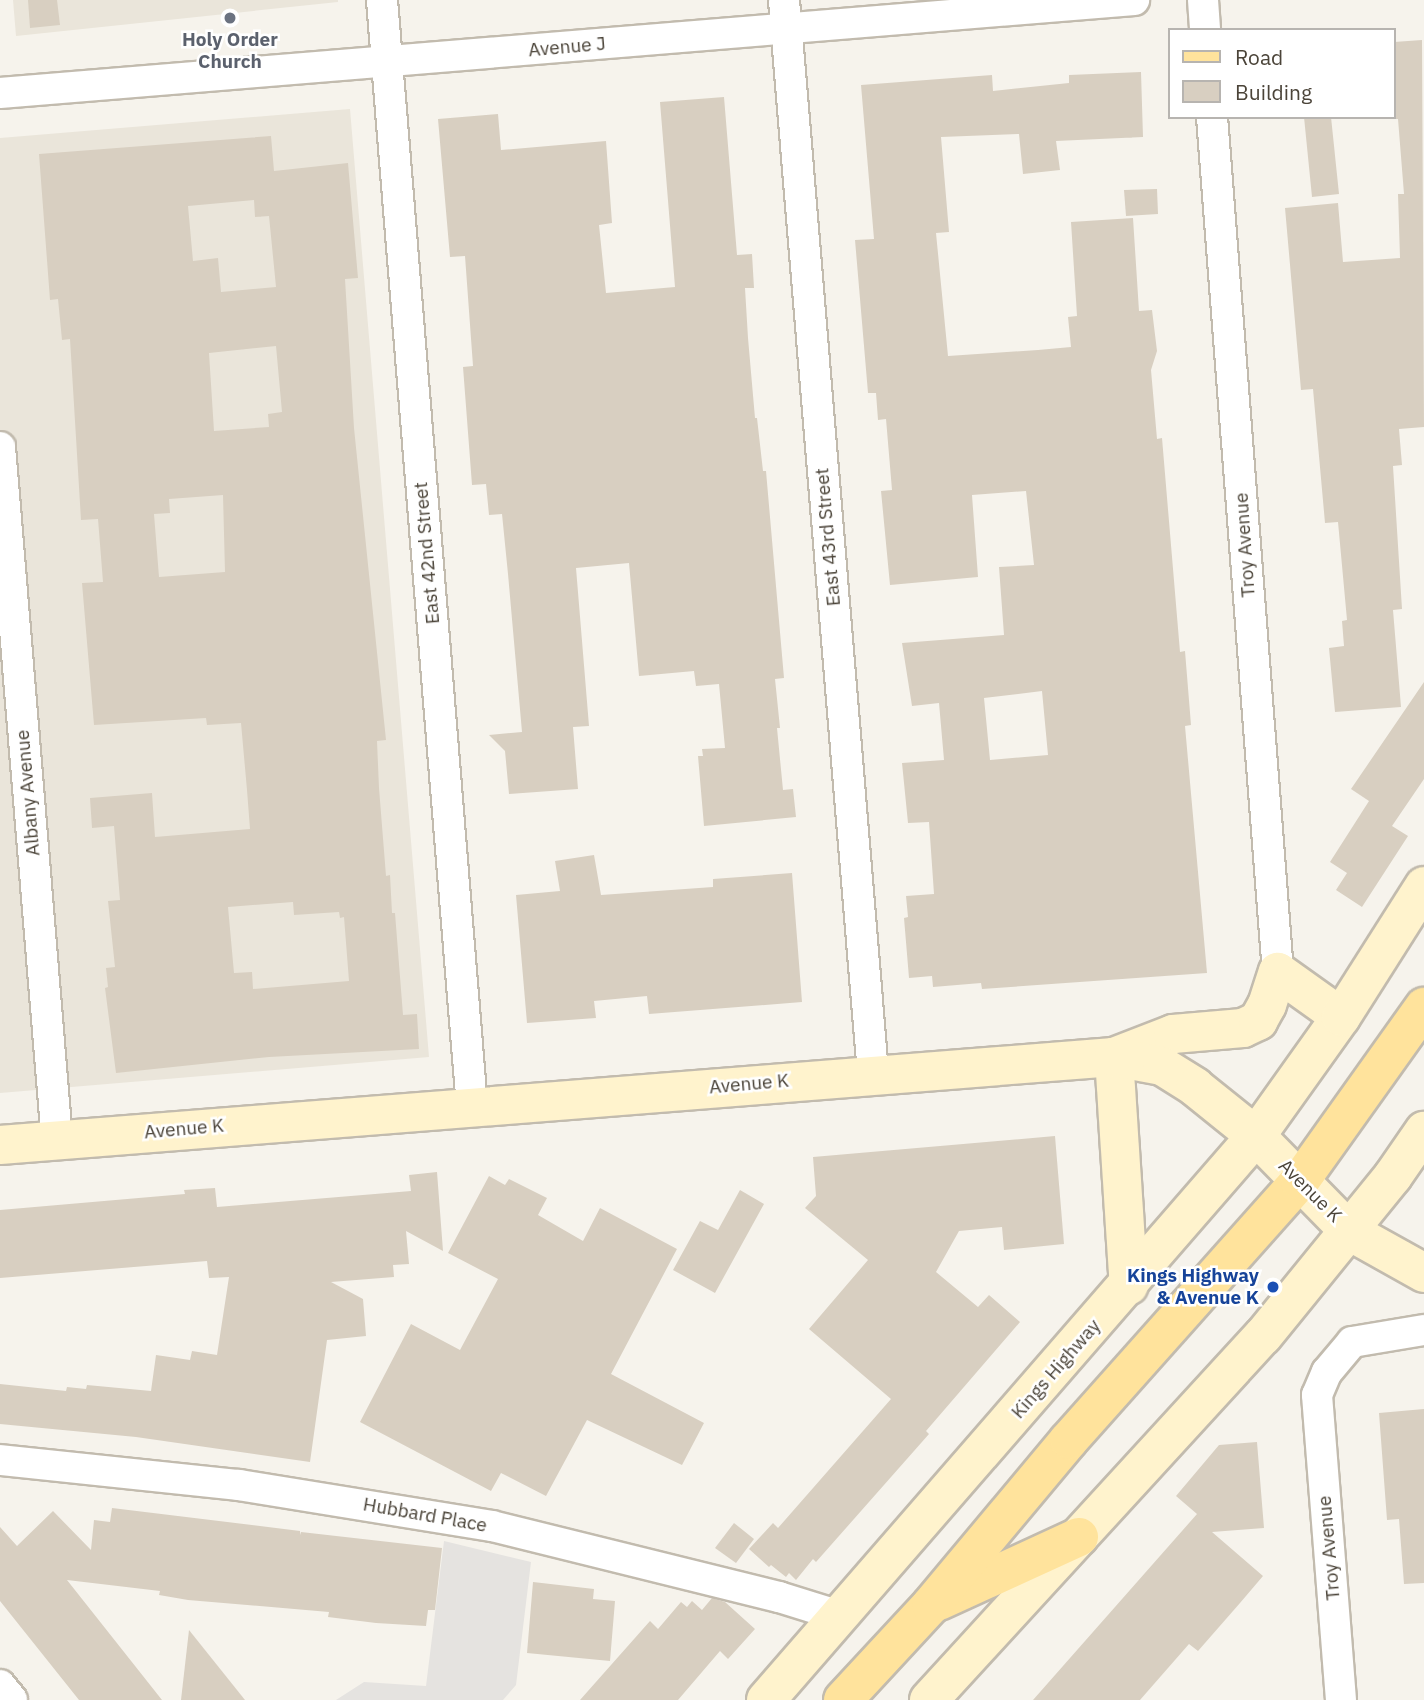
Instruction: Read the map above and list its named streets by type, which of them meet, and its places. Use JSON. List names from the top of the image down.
{
  "streets": {
    "street": [
      "Avenue J",
      "East 43rd Street",
      "Troy Avenue",
      "East 42nd Street",
      "Albany Avenue",
      "Avenue K",
      "Kings Highway",
      "Hubbard Place"
    ]
  },
  "crossings": [
    ["Avenue J", "East 43rd Street"],
    ["Avenue J", "East 42nd Street"],
    ["East 43rd Street", "Avenue K"],
    ["East 42nd Street", "Avenue K"],
    ["Albany Avenue", "Avenue K"],
    ["Avenue K", "Kings Highway"],
    ["Kings Highway", "Hubbard Place"]
  ],
  "places": ["Holy Order Church", "Kings Highway & Avenue K"],
  "legend": ["Road", "Building"]
}
